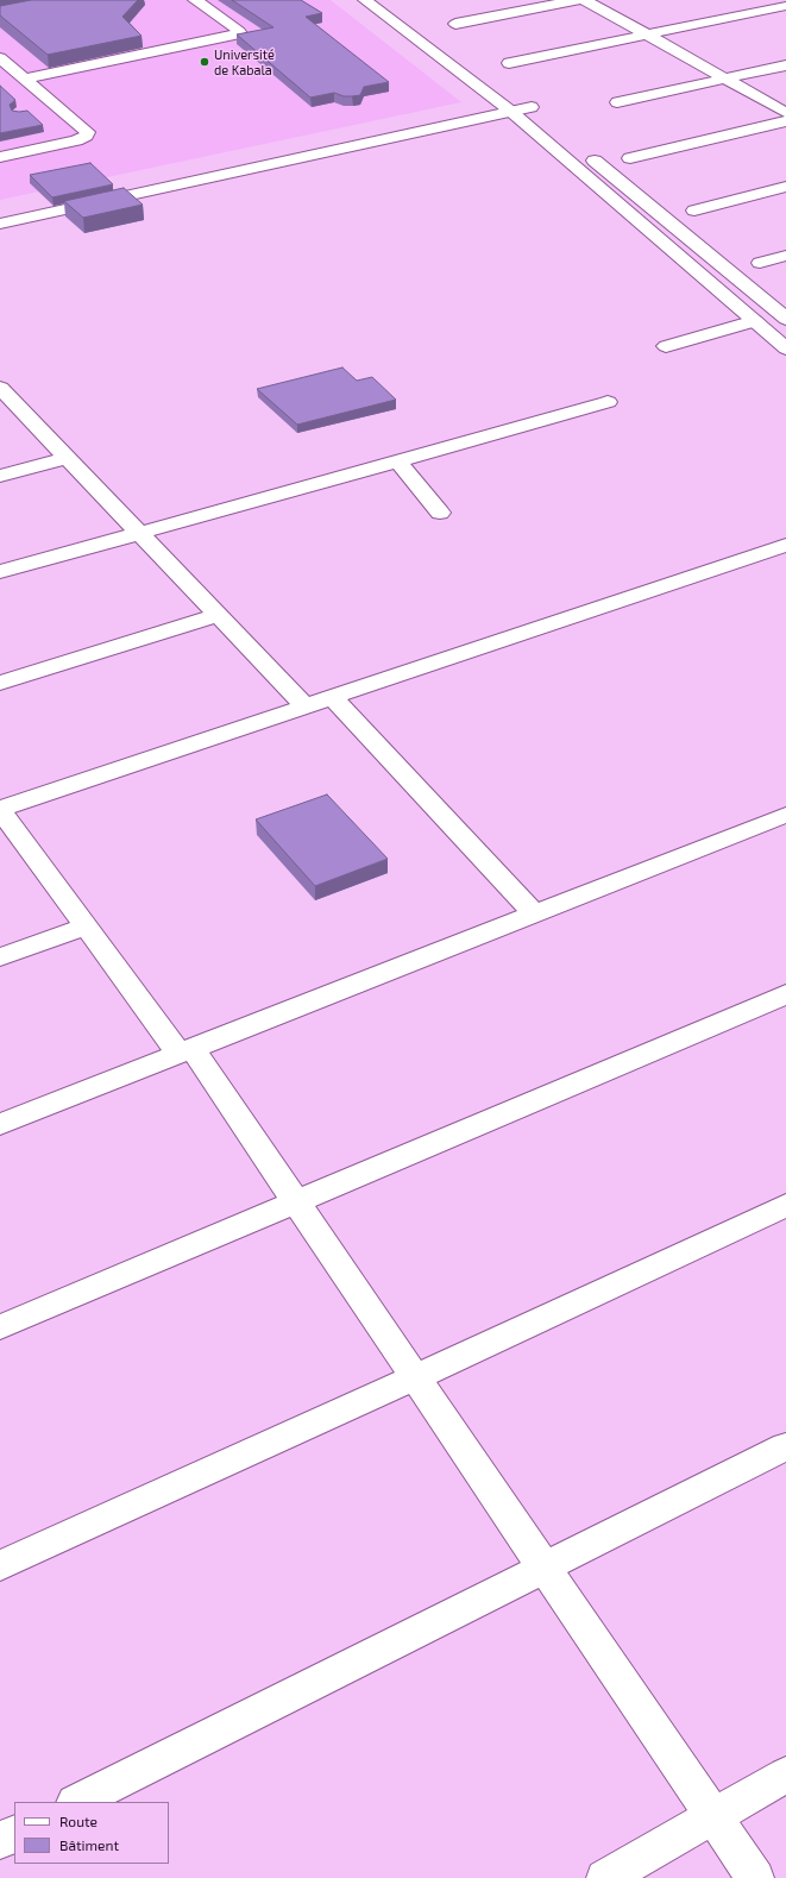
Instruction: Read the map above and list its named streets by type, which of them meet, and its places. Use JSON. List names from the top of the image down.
{
  "places": ["Université de Kabala"],
  "legend": ["Route", "Bâtiment"]
}
